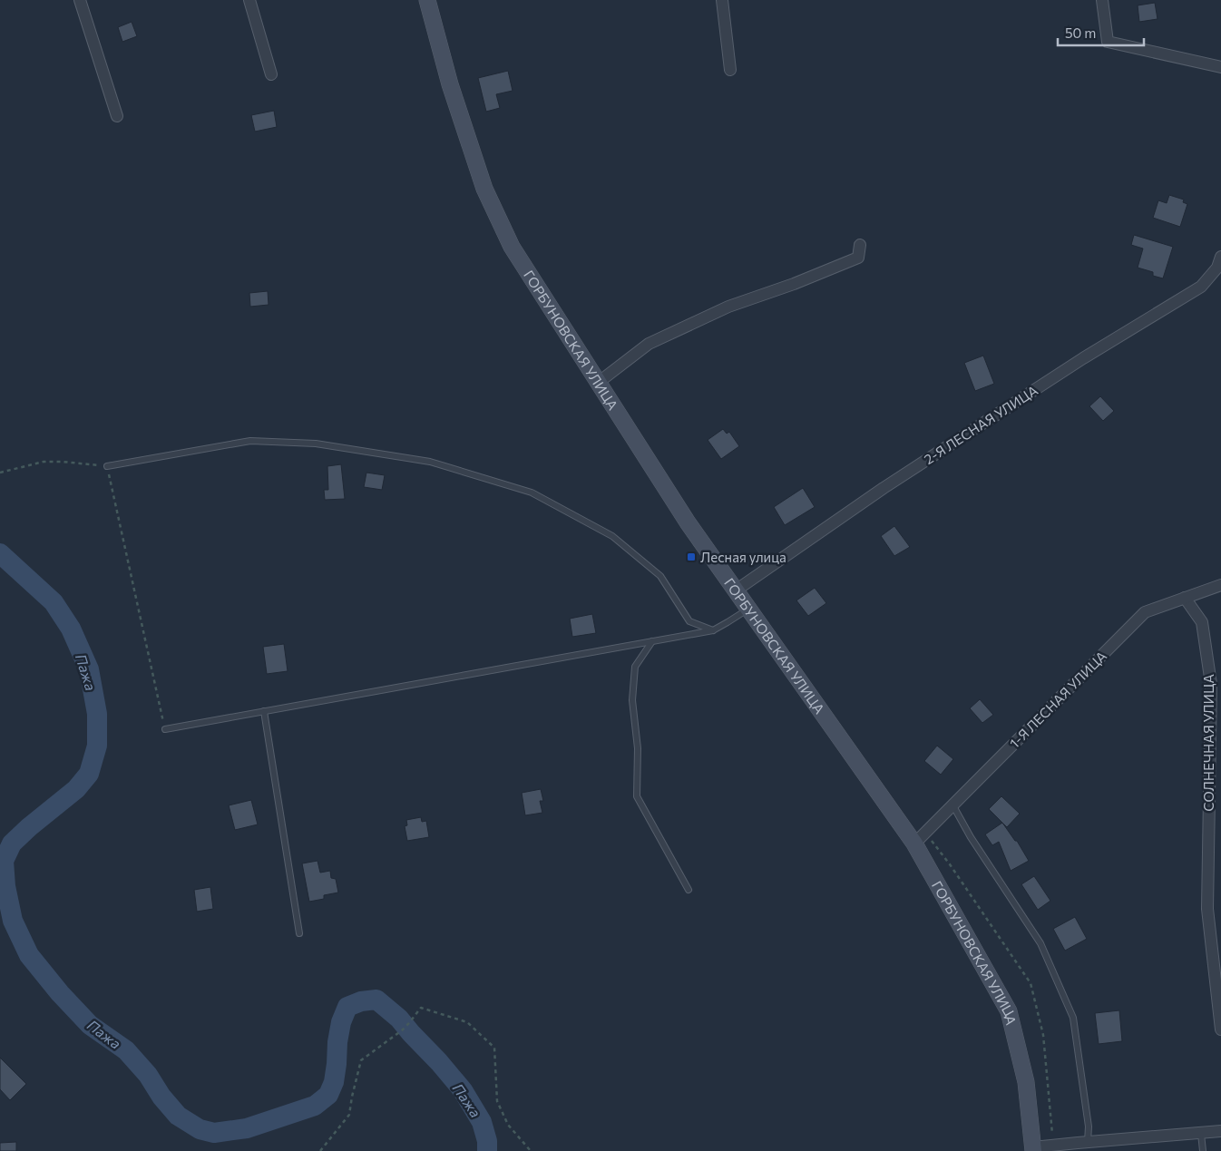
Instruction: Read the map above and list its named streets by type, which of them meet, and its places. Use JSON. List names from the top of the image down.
{
  "streets": {
    "main road": ["ГОРБУНОВСКАЯ УЛИЦА"],
    "street": ["2-Я ЛЕСНАЯ УЛИЦА", "1-Я ЛЕСНАЯ УЛИЦА", "СОЛНЕЧНАЯ УЛИЦА"]
  },
  "crossings": [
    ["ГОРБУНОВСКАЯ УЛИЦА", "2-Я ЛЕСНАЯ УЛИЦА"],
    ["ГОРБУНОВСКАЯ УЛИЦА", "1-Я ЛЕСНАЯ УЛИЦА"],
    ["1-Я ЛЕСНАЯ УЛИЦА", "СОЛНЕЧНАЯ УЛИЦА"]
  ],
  "water": ["Пажа"],
  "places": {
    "transit": ["Лесная улица"]
  },
  "scale_bar": "50 m"
}
